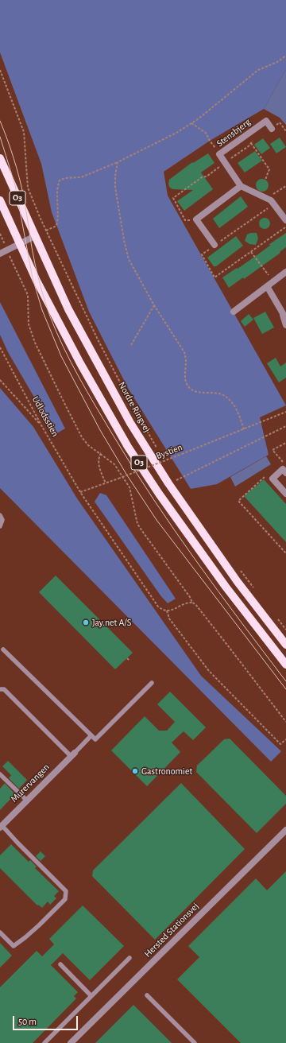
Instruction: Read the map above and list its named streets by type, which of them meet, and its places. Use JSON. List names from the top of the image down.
{
  "streets": {
    "main road": ["O3", "Nordre Ringvej"],
    "street": ["Stensbjerg", "Murervangen", "Hersted Stationsvej"],
    "path": ["Udlodsstien", "Bystien"]
  },
  "crossings": [
    ["Udlodsstien", "Bystien"]
  ],
  "places": ["Jay.net A/S", "Gastronomiet"],
  "scale_bar": "50 m"
}
